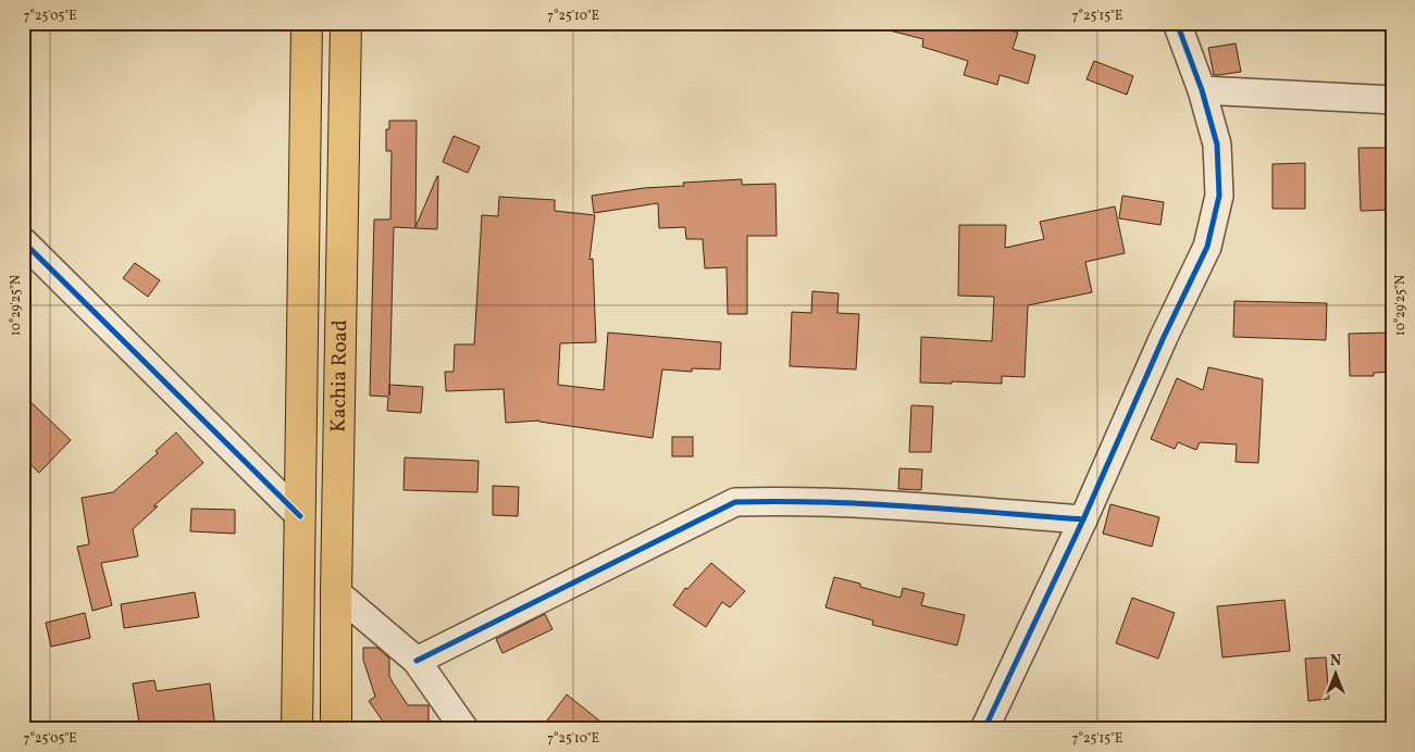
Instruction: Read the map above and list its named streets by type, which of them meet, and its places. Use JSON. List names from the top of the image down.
{
  "streets": {
    "main road": ["Kachia Road"]
  },
  "north": "top",
  "coordinates": [
    "7°25'05\"E",
    "7°25'10\"E",
    "7°25'15\"E",
    "10°29'25\"N"
  ]
}
